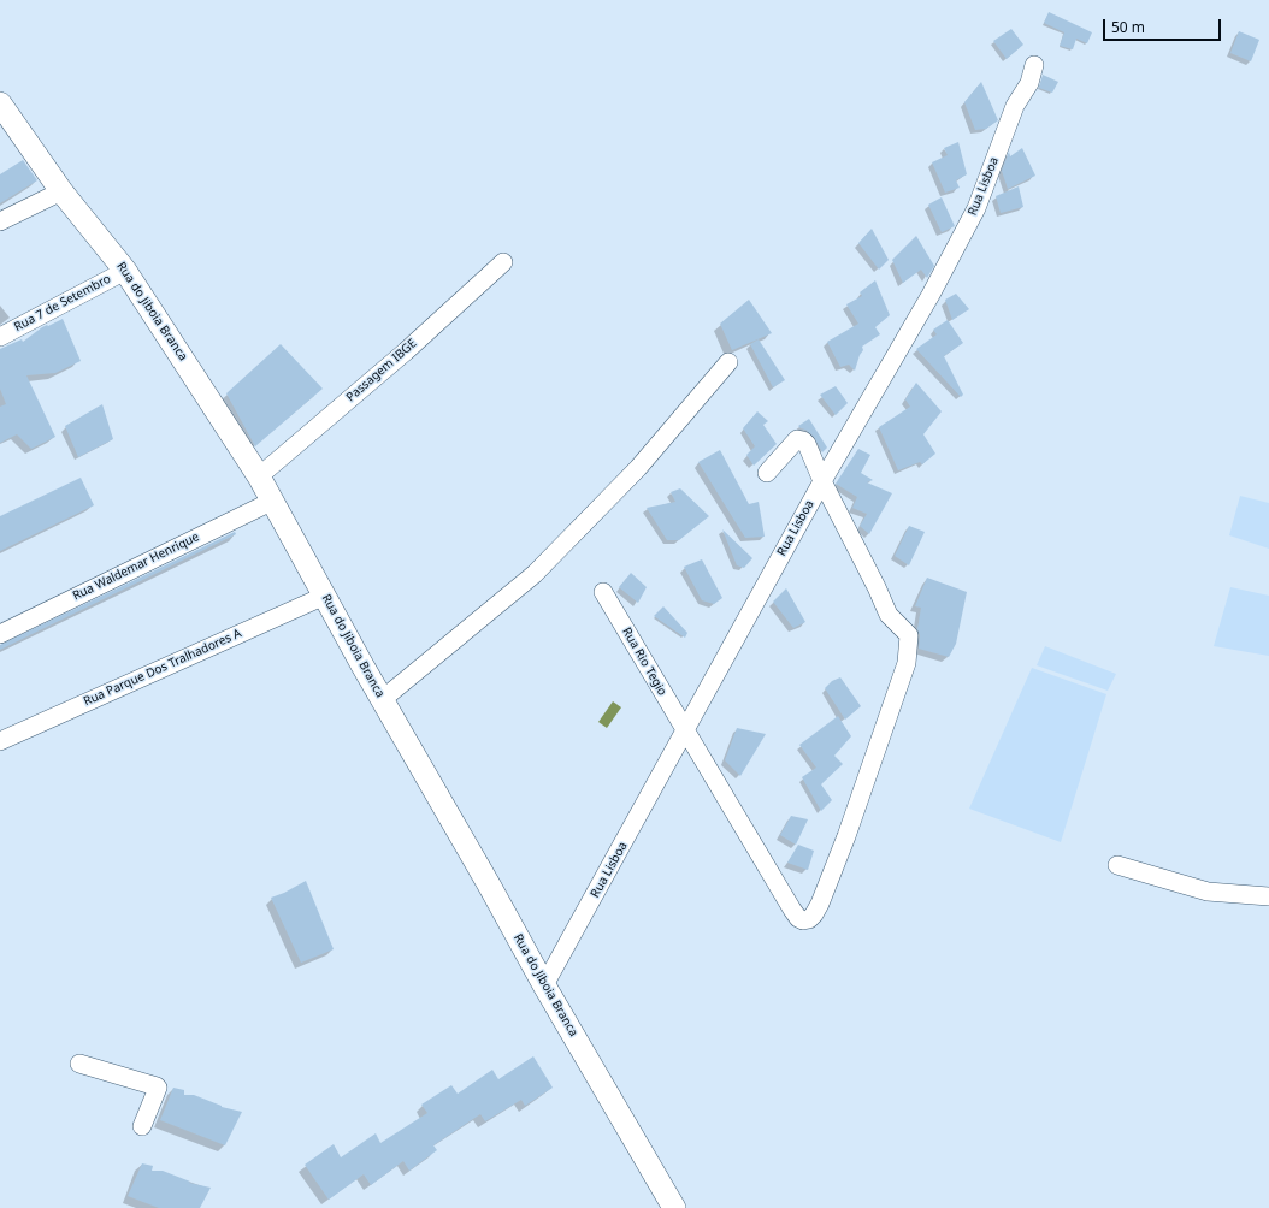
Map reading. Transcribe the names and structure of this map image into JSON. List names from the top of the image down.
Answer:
{
  "streets": {
    "main road": ["Rua do Jiboia Branca"],
    "street": [
      "Rua Lisboa",
      "Rua 7 de Setembro",
      "Passagem IBGE",
      "Rua Waldemar Henrique",
      "Rua Rio Tegio",
      "Rua Parque Dos Tralhadores A"
    ]
  },
  "crossings": [
    ["Rua Lisboa", "Rua do Jiboia Branca"],
    ["Rua Lisboa", "Rua Rio Tegio"],
    ["Rua 7 de Setembro", "Rua do Jiboia Branca"],
    ["Rua do Jiboia Branca", "Passagem IBGE"],
    ["Rua do Jiboia Branca", "Rua Waldemar Henrique"],
    ["Rua do Jiboia Branca", "Rua Parque Dos Tralhadores A"]
  ],
  "scale_bar": "50 m"
}
